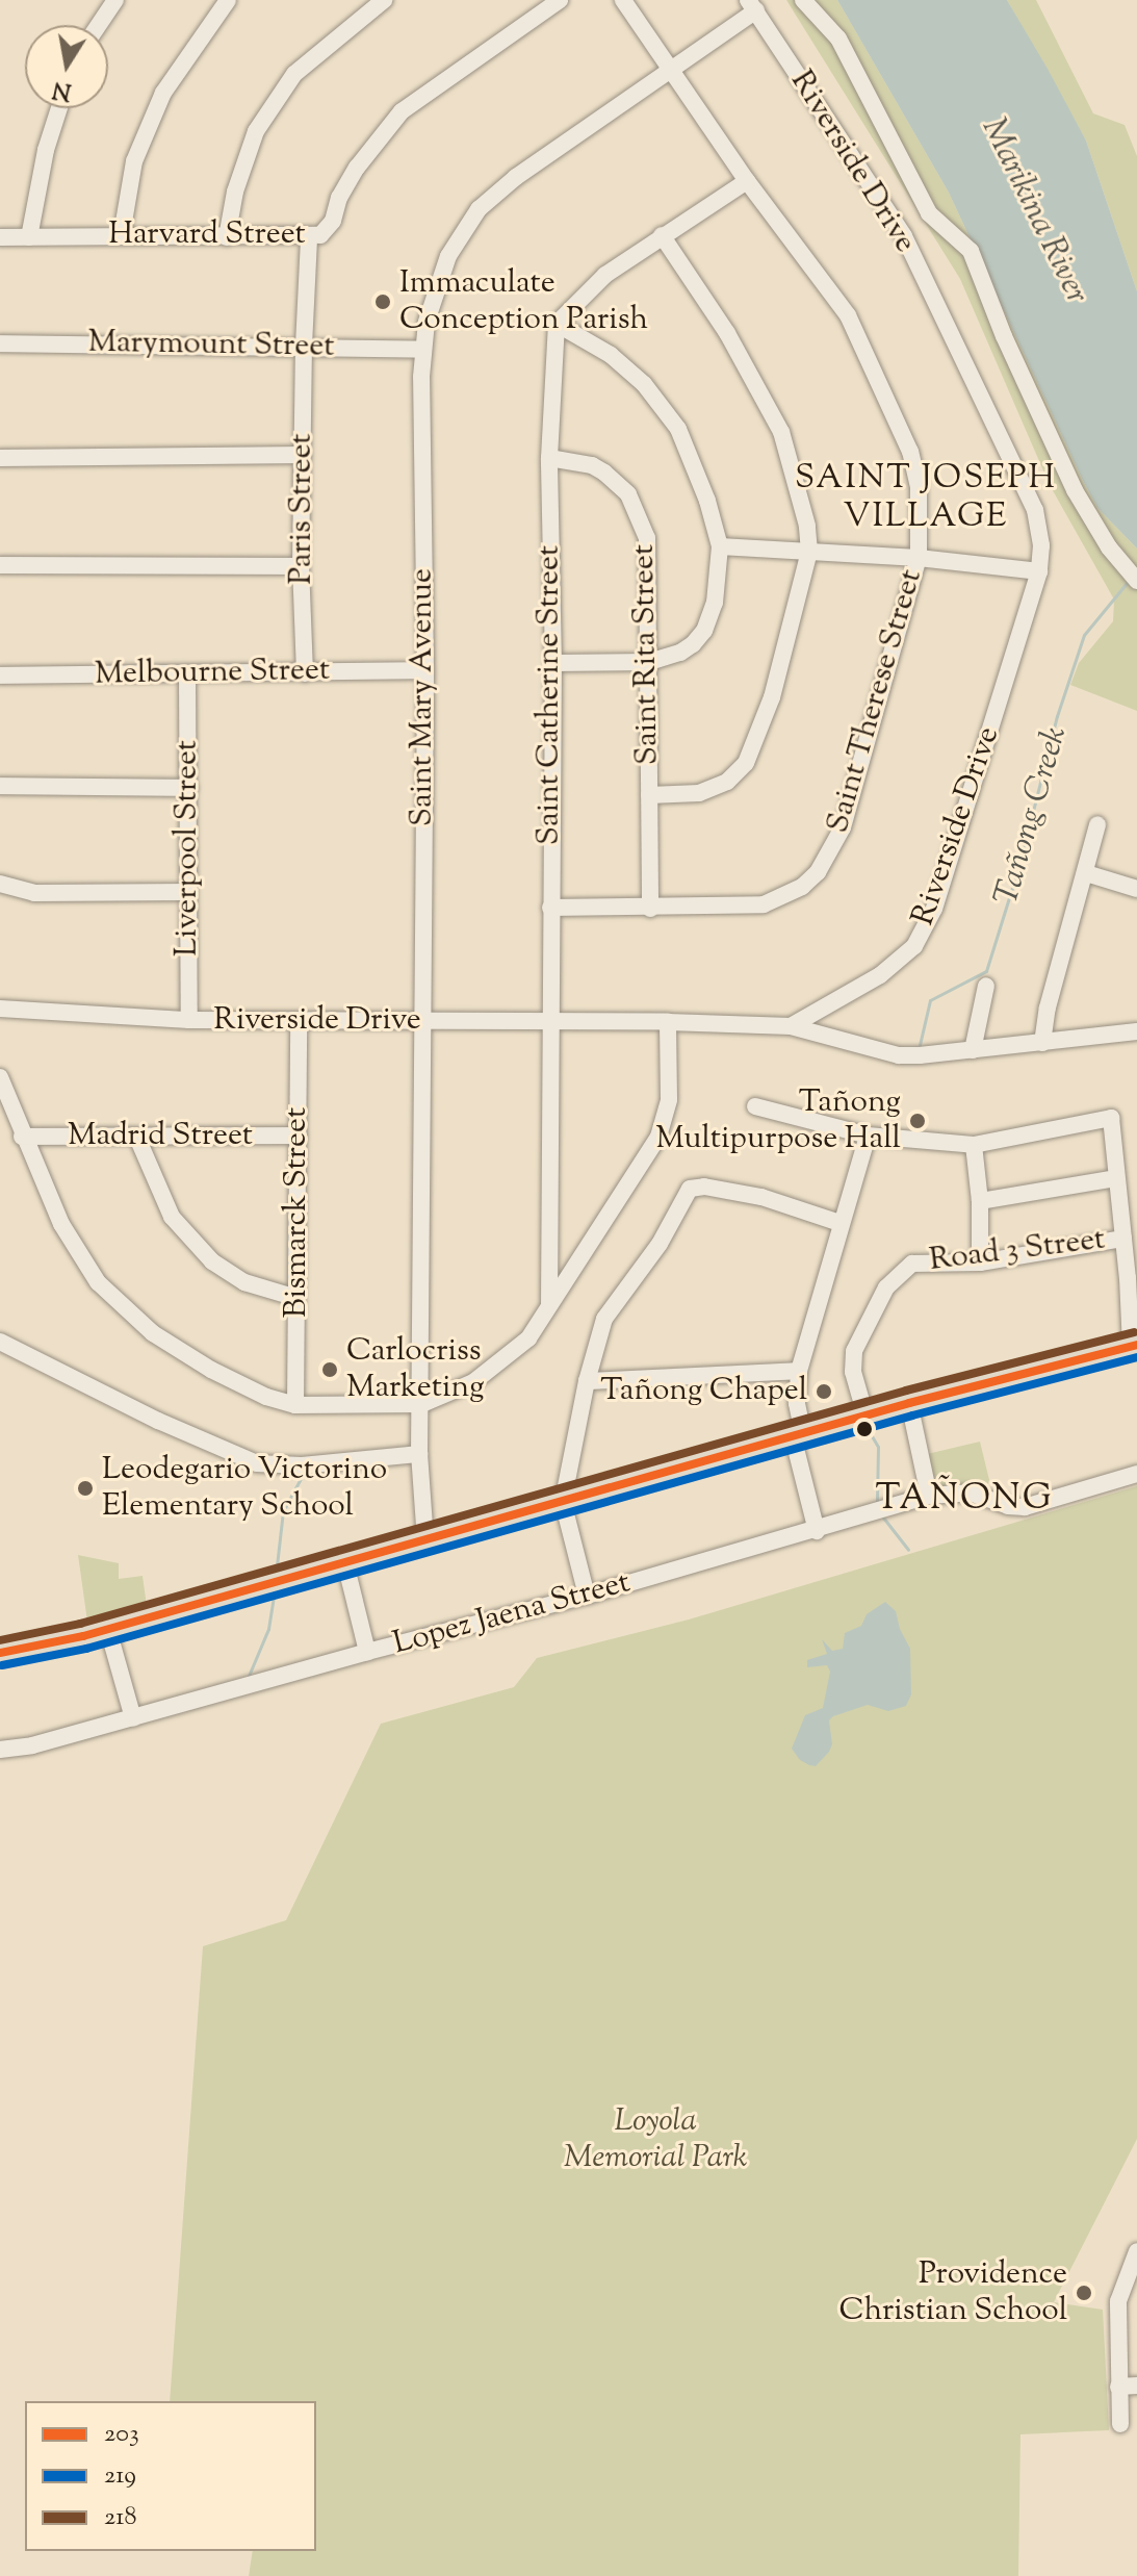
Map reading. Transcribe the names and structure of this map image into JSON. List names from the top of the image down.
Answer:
{
  "streets": {
    "street": [
      "Riverside Drive",
      "Harvard Street",
      "Marymount Street",
      "Paris Street",
      "Saint Rita Street",
      "Melbourne Street",
      "Saint Catherine Street",
      "Saint Mary Avenue",
      "Saint Therese Street",
      "Liverpool Street",
      "Madrid Street",
      "Bismarck Street",
      "Road 3 Street",
      "Lopez Jaena Street"
    ]
  },
  "crossings": [
    ["Riverside Drive", "Saint Catherine Street"],
    ["Riverside Drive", "Saint Mary Avenue"],
    ["Riverside Drive", "Liverpool Street"],
    ["Riverside Drive", "Bismarck Street"],
    ["Harvard Street", "Paris Street"],
    ["Marymount Street", "Paris Street"],
    ["Marymount Street", "Saint Mary Avenue"],
    ["Paris Street", "Melbourne Street"],
    ["Saint Rita Street", "Saint Catherine Street"],
    ["Saint Rita Street", "Saint Therese Street"],
    ["Melbourne Street", "Saint Mary Avenue"],
    ["Melbourne Street", "Liverpool Street"],
    ["Saint Catherine Street", "Saint Therese Street"],
    ["Saint Mary Avenue", "Saint Therese Street"],
    ["Madrid Street", "Bismarck Street"]
  ],
  "districts": ["SAINT JOSEPH VILLAGE", "TAÑONG"],
  "water": ["Marikina River", "Tañong Creek"],
  "parks": ["Loyola Memorial Park"],
  "places": [
    "Immaculate Conception Parish",
    "Tañong Multipurpose Hall",
    "Carlocriss Marketing",
    "Tañong Chapel",
    "Leodegario Victorino Elementary School",
    "Providence Christian School"
  ],
  "lines": ["transit line 218", "transit line 203", "transit line 219"],
  "legend": ["203", "219", "218"],
  "north": "bottom"
}
